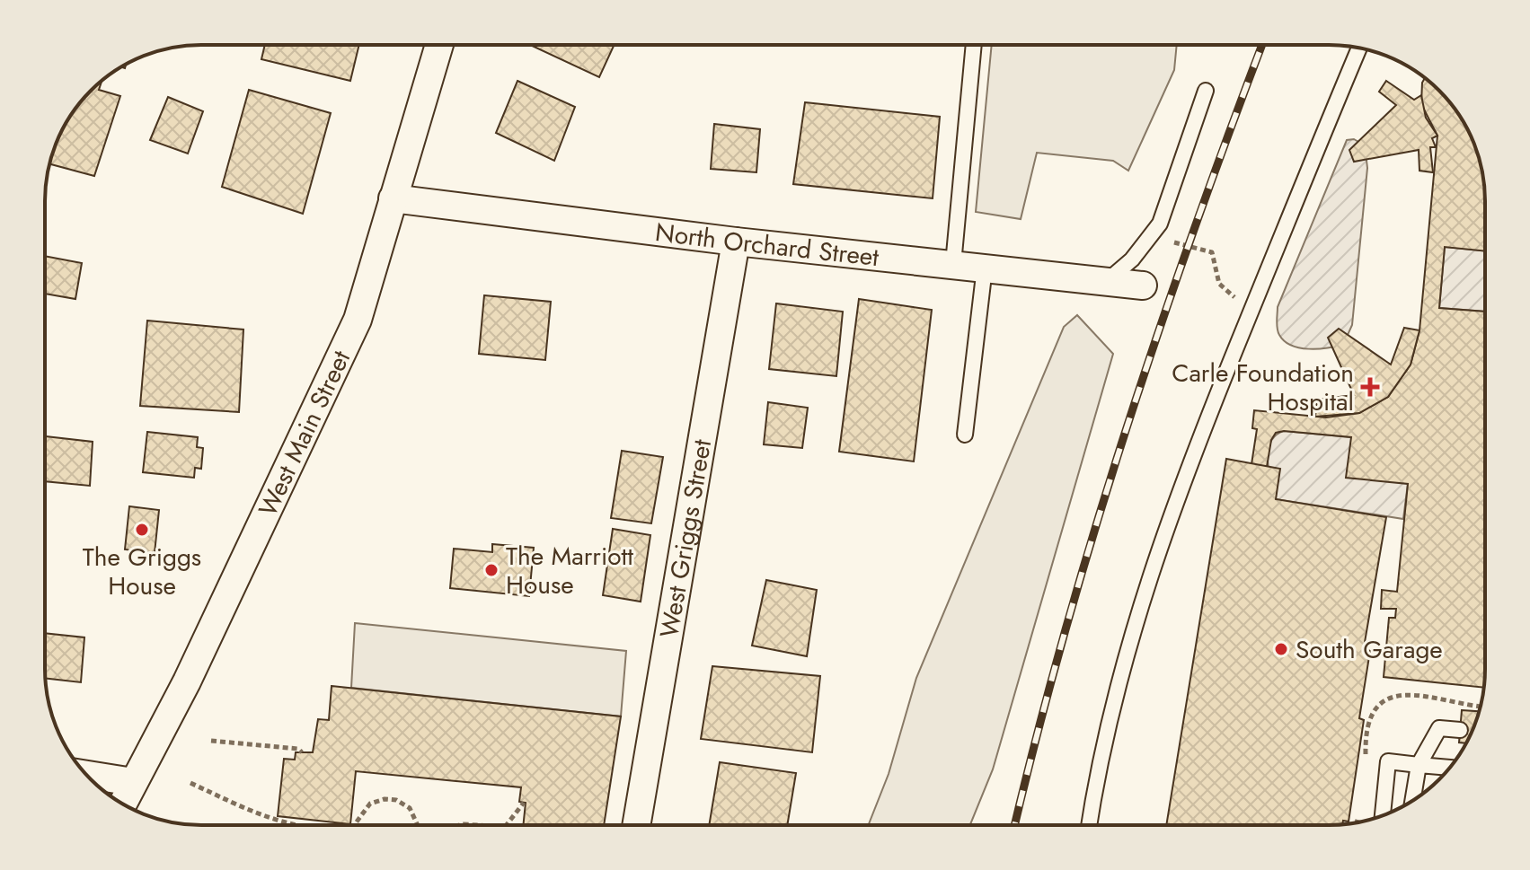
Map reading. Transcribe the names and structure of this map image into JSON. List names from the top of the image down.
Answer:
{
  "streets": {
    "street": ["North Orchard Street", "West Main Street", "West Griggs Street"]
  },
  "crossings": [
    ["North Orchard Street", "West Main Street"],
    ["North Orchard Street", "West Griggs Street"]
  ],
  "places": {
    "health": ["Carle Foundation Hospital"],
    "other": ["The Griggs House", "The Marriott House", "South Garage"]
  }
}
